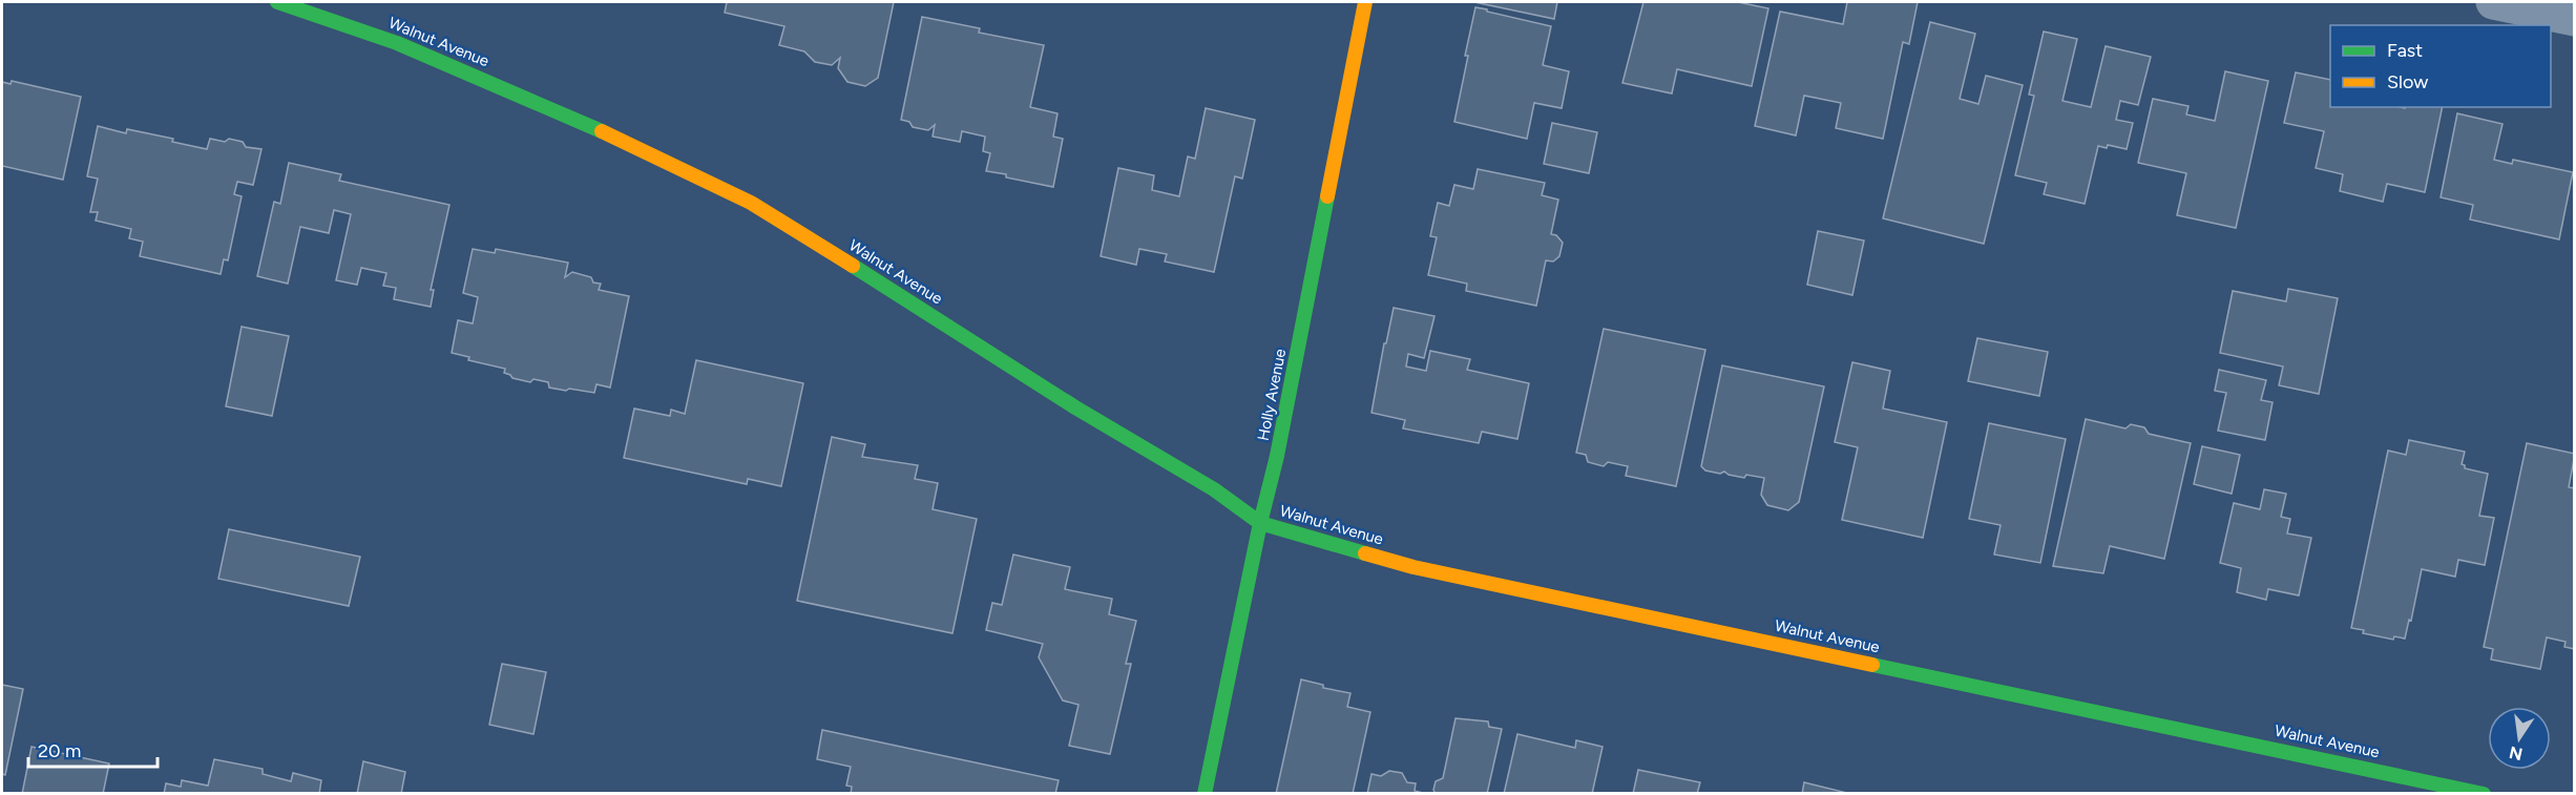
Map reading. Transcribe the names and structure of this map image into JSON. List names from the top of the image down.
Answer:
{
  "streets": {
    "street": ["Walnut Avenue", "Holly Avenue"]
  },
  "crossings": [
    ["Walnut Avenue", "Holly Avenue"]
  ],
  "legend": ["Fast", "Slow"],
  "scale_bar": "20 m",
  "north": "bottom"
}
